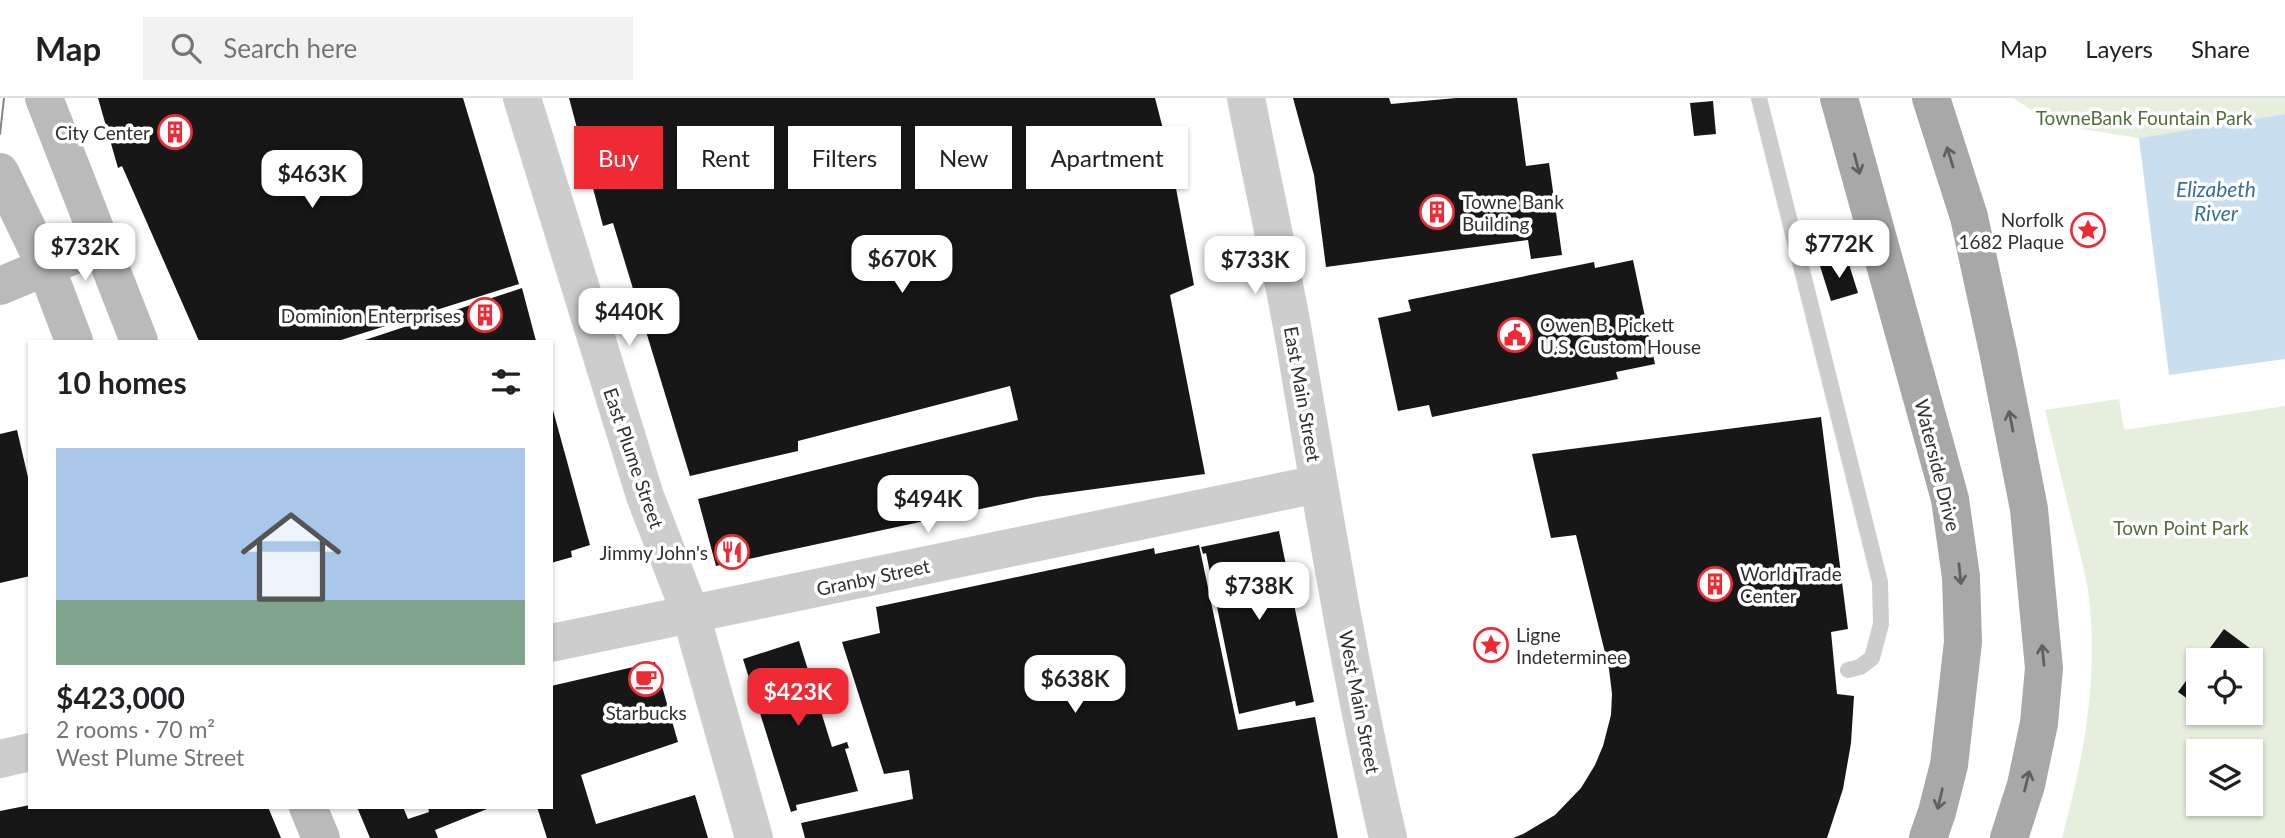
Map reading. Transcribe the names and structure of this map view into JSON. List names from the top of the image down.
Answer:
{
  "streets": {
    "main road": ["Waterside Drive"],
    "street": [
      "East Main Street",
      "East Plume Street",
      "Granby Street",
      "West Main Street"
    ]
  },
  "crossings": [
    ["East Main Street", "Granby Street"],
    ["East Main Street", "West Main Street"],
    ["East Plume Street", "Granby Street"],
    ["Granby Street", "West Main Street"]
  ],
  "water": ["Elizabeth River"],
  "parks": ["TowneBank Fountain Park", "Town Point Park"],
  "places": {
    "building": [
      "City Center",
      "Towne Bank Building",
      "Dominion Enterprises",
      "World Trade Center"
    ],
    "place": ["Norfolk 1682 Plaque", "Ligne Indeterminee"],
    "public building": ["Owen B. Pickett U.S. Custom House"],
    "restaurant": ["Jimmy John's"],
    "cafe": ["Starbucks"]
  },
  "page": {
    "header": "Map",
    "search": "Search here",
    "nav": ["Map", "Layers", "Share"],
    "chip": [
      "Buy",
      "Rent",
      "Filters",
      "New",
      "Apartment"
    ],
    "price": [
      "$463K",
      "$772K",
      "$732K",
      "$670K",
      "$733K",
      "$440K",
      "$494K",
      "$738K",
      "$638K",
      "$423K"
    ],
    "heading": "10 homes",
    "list": [
      {
        "name": "$423,000",
        "note": "2 rooms · 70 m² · West Plume Street"
      }
    ]
  }
}
